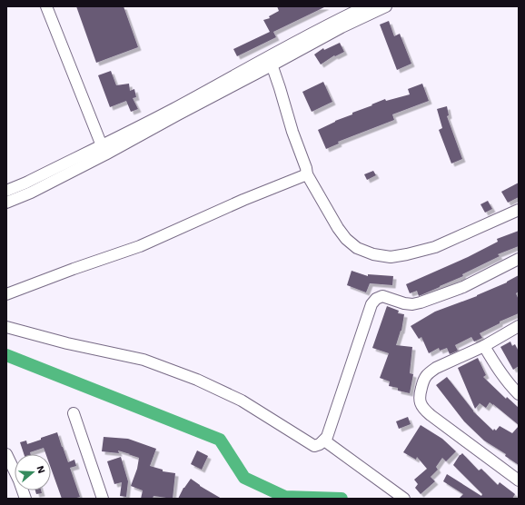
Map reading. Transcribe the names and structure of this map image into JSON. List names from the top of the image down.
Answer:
{
  "north": "right"
}
